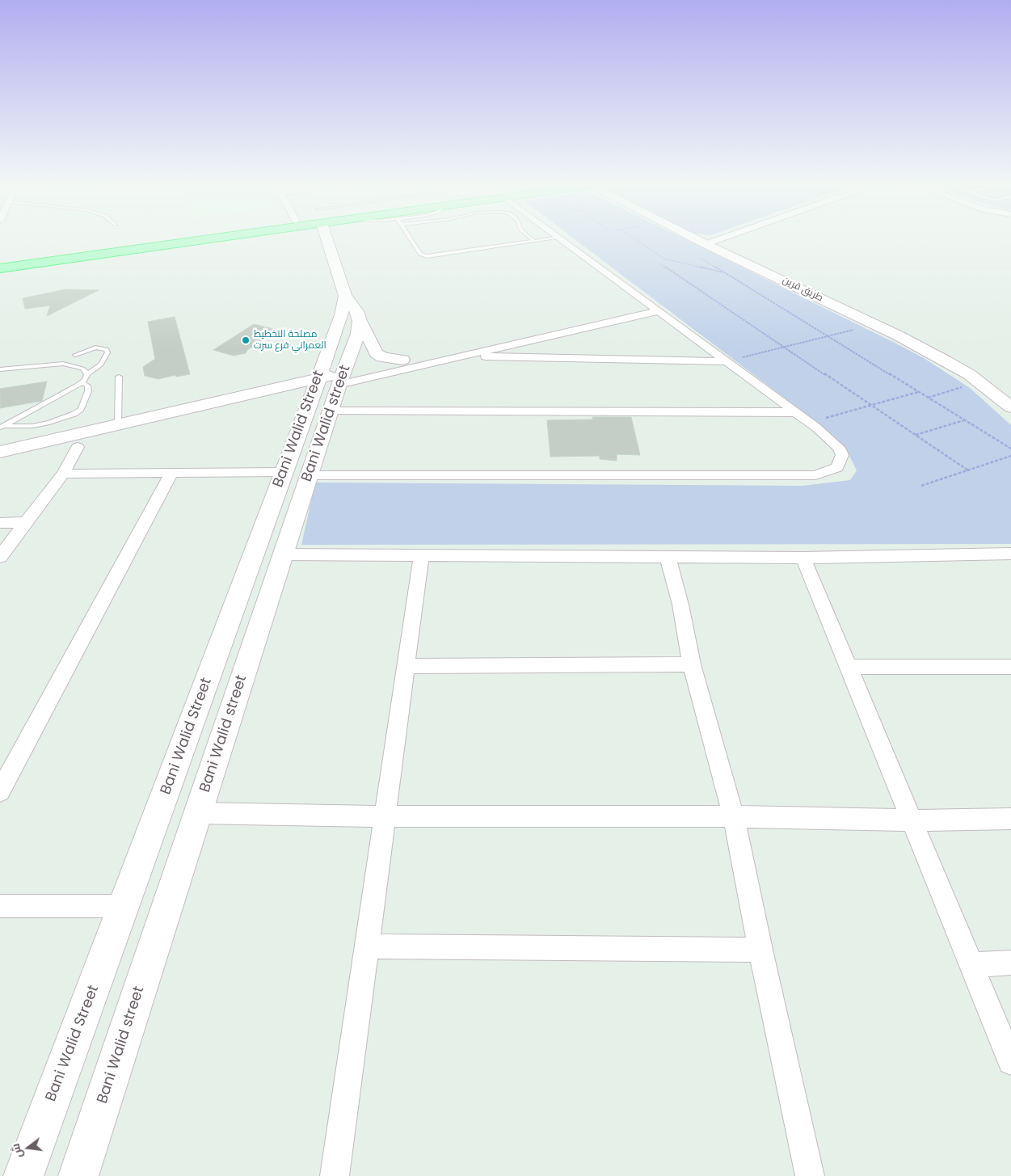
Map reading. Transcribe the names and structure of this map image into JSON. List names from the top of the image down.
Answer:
{
  "streets": {
    "street": ["طريق قرين", "Bani Walid street", "Bani Walid Street"]
  },
  "crossings": [
    ["Bani Walid street", "Bani Walid Street"]
  ],
  "places": ["مصلحة التخطيط العمراني فرع سرت"],
  "north": "left"
}
